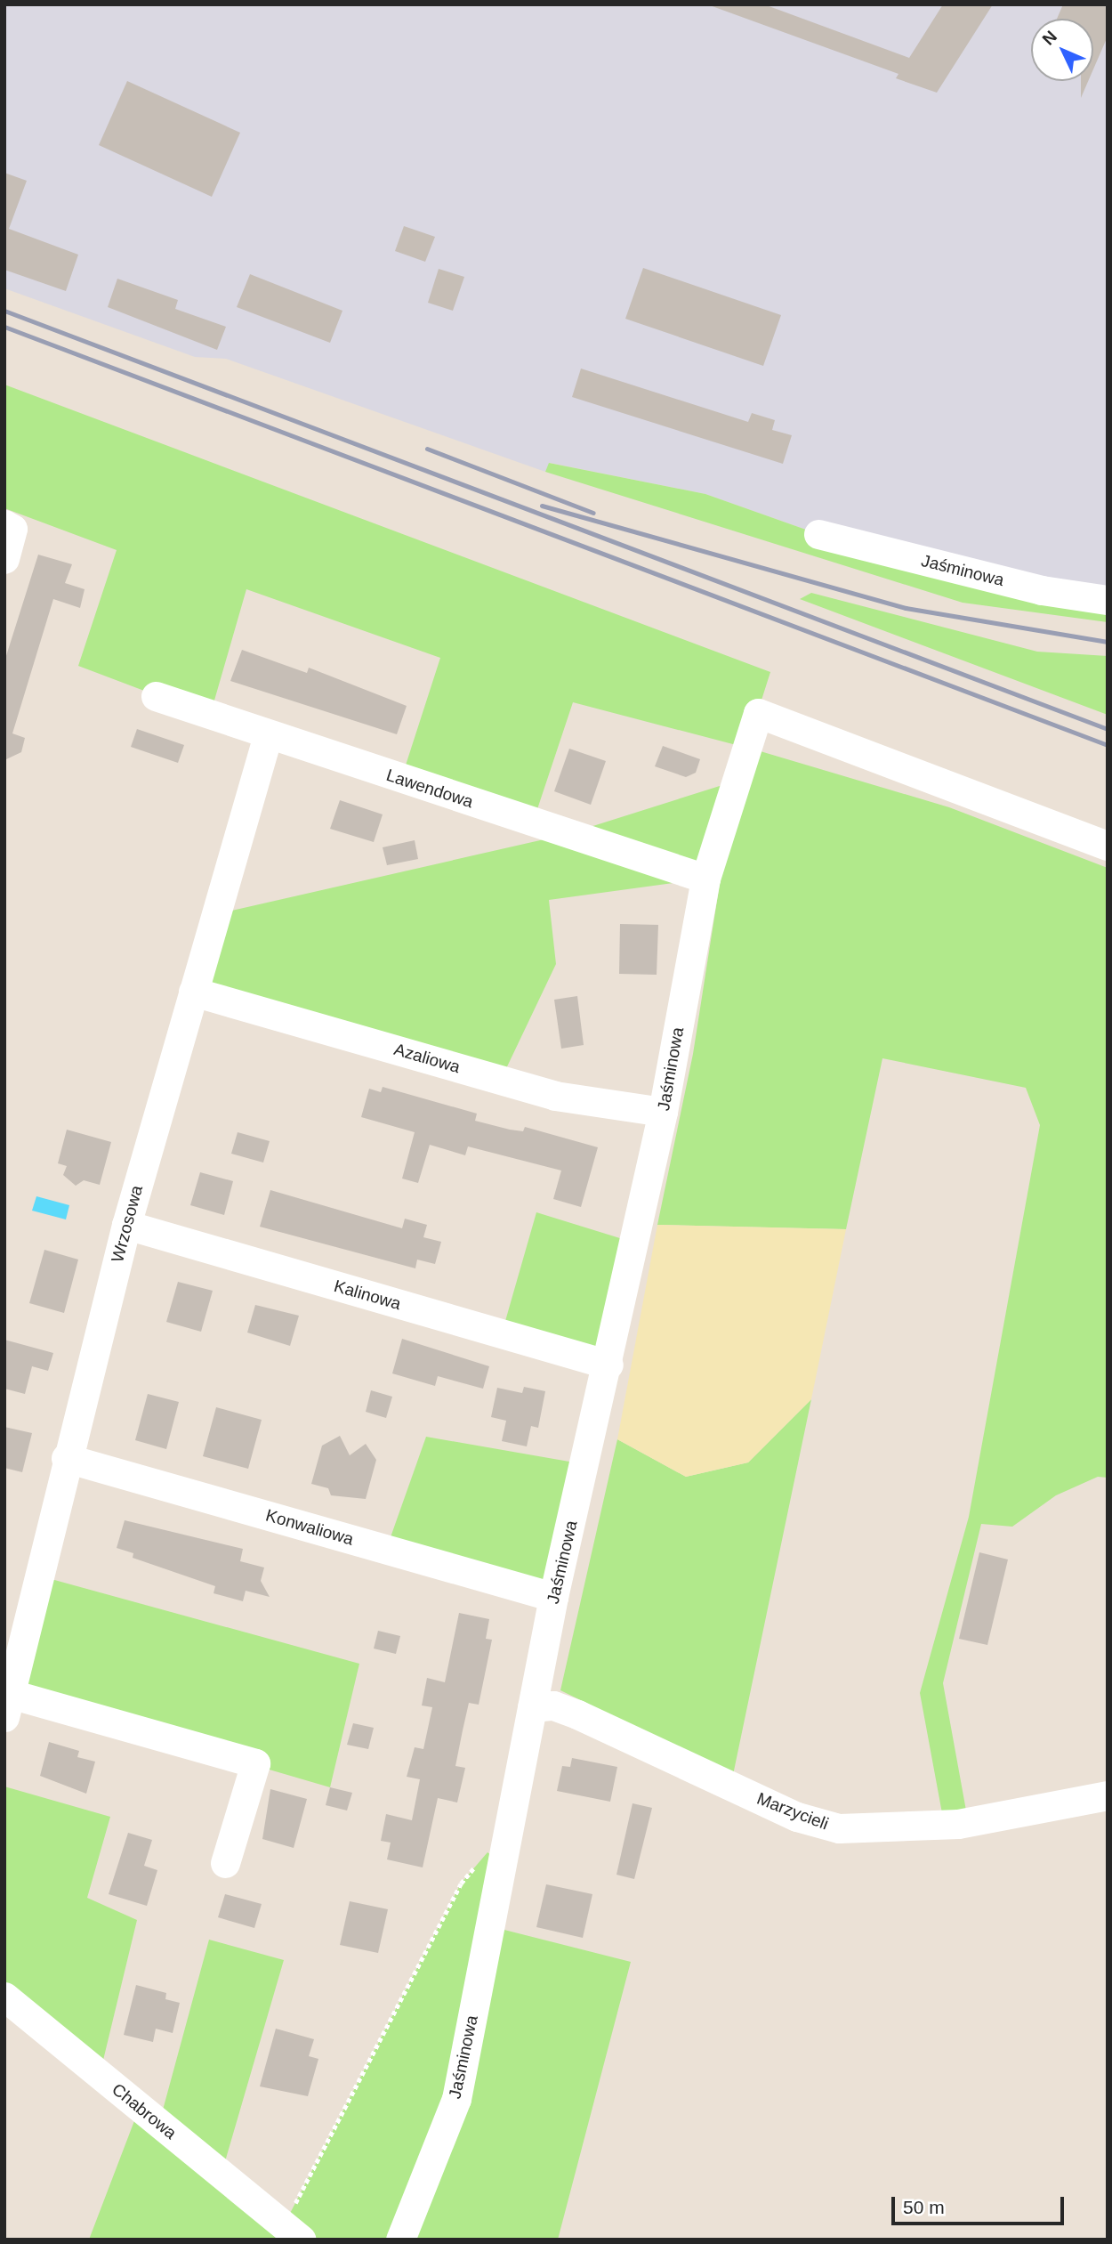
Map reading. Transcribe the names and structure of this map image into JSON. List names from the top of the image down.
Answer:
{
  "streets": {
    "street": [
      "Jaśminowa",
      "Lawendowa",
      "Azaliowa",
      "Wrzosowa",
      "Kalinowa",
      "Konwaliowa",
      "Marzycieli",
      "Chabrowa"
    ]
  },
  "crossings": [
    ["Jaśminowa", "Lawendowa"],
    ["Jaśminowa", "Azaliowa"],
    ["Jaśminowa", "Kalinowa"],
    ["Jaśminowa", "Konwaliowa"],
    ["Jaśminowa", "Marzycieli"],
    ["Lawendowa", "Wrzosowa"],
    ["Azaliowa", "Wrzosowa"],
    ["Wrzosowa", "Kalinowa"],
    ["Wrzosowa", "Konwaliowa"]
  ],
  "scale_bar": "50 m",
  "north": "top left"
}
